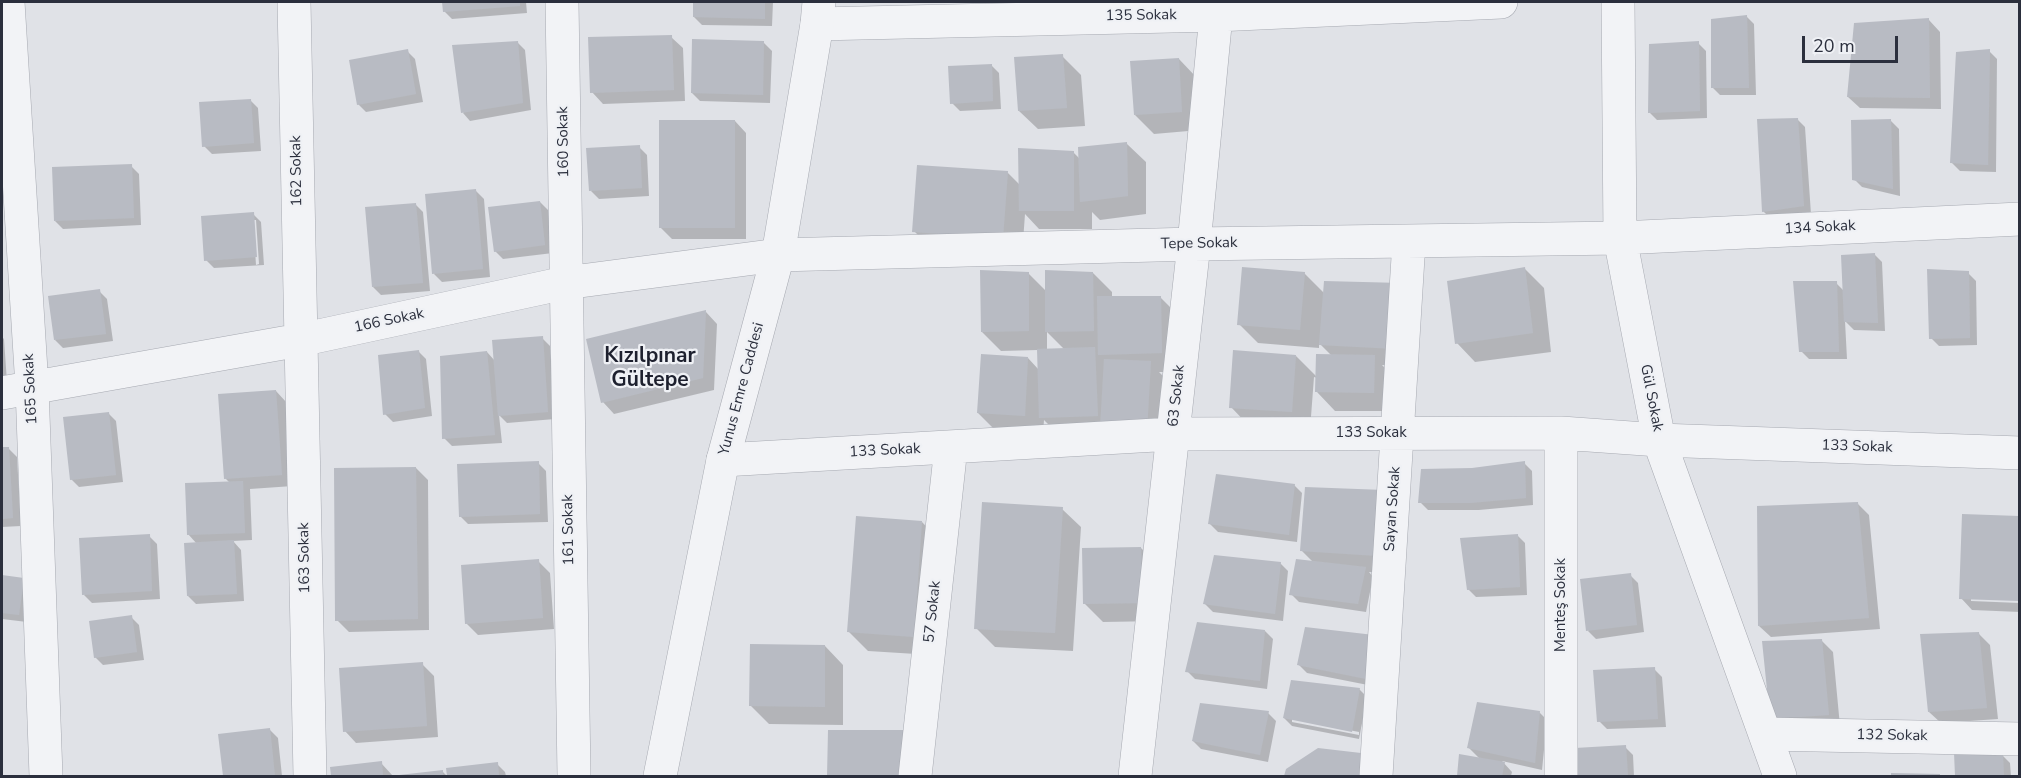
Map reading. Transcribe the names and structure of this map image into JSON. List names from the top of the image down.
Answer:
{
  "streets": {
    "street": [
      "135 Sokak",
      "160 Sokak",
      "162 Sokak",
      "134 Sokak",
      "Tepe Sokak",
      "166 Sokak",
      "165 Sokak",
      "Yunus Emre Caddesi",
      "63 Sokak",
      "Gül Sokak",
      "133 Sokak",
      "Sayan Sokak",
      "161 Sokak",
      "163 Sokak",
      "Menteş Sokak",
      "57 Sokak",
      "132 Sokak"
    ]
  },
  "crossings": [
    ["135 Sokak", "Yunus Emre Caddesi"],
    ["135 Sokak", "63 Sokak"],
    ["160 Sokak", "166 Sokak"],
    ["160 Sokak", "161 Sokak"],
    ["162 Sokak", "166 Sokak"],
    ["162 Sokak", "163 Sokak"],
    ["134 Sokak", "Tepe Sokak"],
    ["134 Sokak", "Gül Sokak"],
    ["Tepe Sokak", "166 Sokak"],
    ["Tepe Sokak", "Yunus Emre Caddesi"],
    ["Tepe Sokak", "63 Sokak"],
    ["Tepe Sokak", "Gül Sokak"],
    ["Tepe Sokak", "Sayan Sokak"],
    ["166 Sokak", "165 Sokak"],
    ["166 Sokak", "Yunus Emre Caddesi"],
    ["166 Sokak", "161 Sokak"],
    ["166 Sokak", "163 Sokak"],
    ["Yunus Emre Caddesi", "133 Sokak"],
    ["63 Sokak", "133 Sokak"],
    ["Gül Sokak", "133 Sokak"],
    ["Gül Sokak", "132 Sokak"],
    ["133 Sokak", "Sayan Sokak"],
    ["133 Sokak", "Menteş Sokak"],
    ["133 Sokak", "57 Sokak"]
  ],
  "districts": ["Kızılpınar Gültepe"],
  "scale_bar": "20 m"
}
